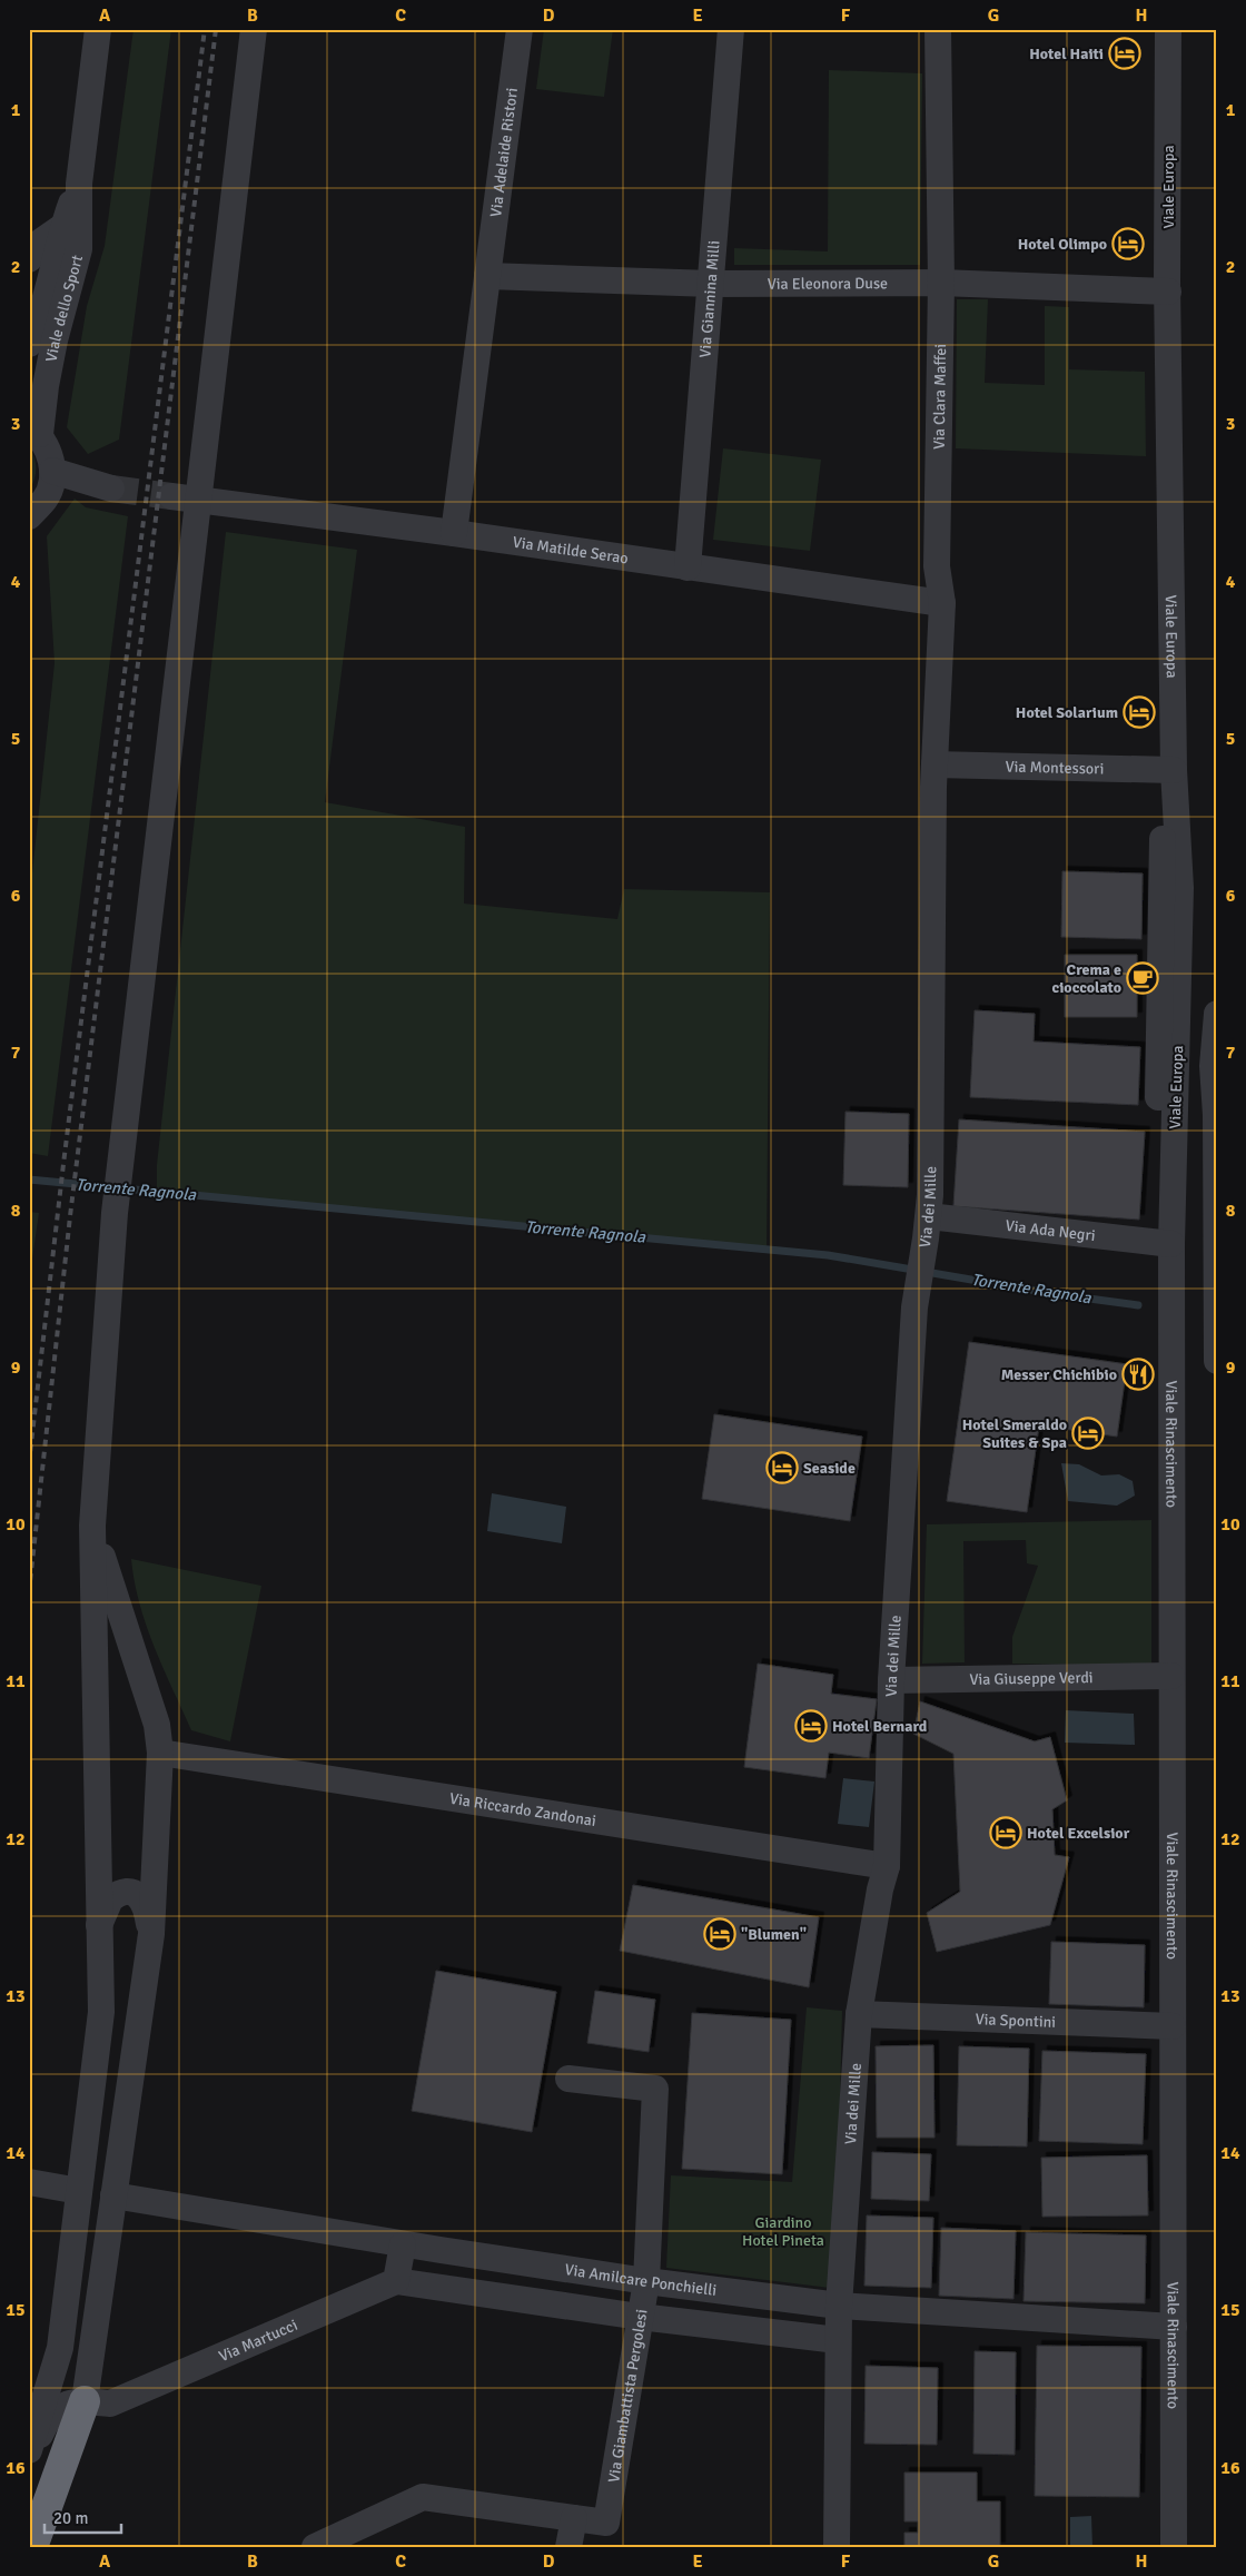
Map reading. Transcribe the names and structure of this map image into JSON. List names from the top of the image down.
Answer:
{
  "streets": {
    "street": [
      "Via Adelaide Ristori",
      "Viale Europa",
      "Via Eleonora Duse",
      "Via Giannina Milli",
      "Viale dello Sport",
      "Via Clara Maffei",
      "Via Matilde Serao",
      "Via Montessori",
      "Via dei Mille",
      "Via Ada Negri",
      "Viale Rinascimento",
      "Via Giuseppe Verdi",
      "Via Riccardo Zandonai",
      "Via Spontini",
      "Via Amilcare Ponchielli",
      "Via Martucci",
      "Via Giambattista Pergolesi"
    ]
  },
  "crossings": [
    ["Via Adelaide Ristori", "Via Eleonora Duse"],
    ["Via Adelaide Ristori", "Via Matilde Serao"],
    ["Viale Europa", "Via Eleonora Duse"],
    ["Viale Europa", "Via Montessori"],
    ["Viale Europa", "Via Ada Negri"],
    ["Viale Europa", "Viale Rinascimento"],
    ["Via Eleonora Duse", "Via Giannina Milli"],
    ["Via Eleonora Duse", "Via Clara Maffei"],
    ["Via Giannina Milli", "Via Matilde Serao"],
    ["Via Clara Maffei", "Via Matilde Serao"],
    ["Via Clara Maffei", "Via Montessori"],
    ["Via Clara Maffei", "Via dei Mille"],
    ["Via Montessori", "Via dei Mille"],
    ["Via dei Mille", "Via Ada Negri"],
    ["Via dei Mille", "Via Giuseppe Verdi"],
    ["Via dei Mille", "Via Riccardo Zandonai"],
    ["Via dei Mille", "Via Spontini"],
    ["Via dei Mille", "Via Amilcare Ponchielli"],
    ["Via Ada Negri", "Viale Rinascimento"],
    ["Viale Rinascimento", "Via Giuseppe Verdi"],
    ["Viale Rinascimento", "Via Spontini"],
    ["Viale Rinascimento", "Via Amilcare Ponchielli"],
    ["Via Amilcare Ponchielli", "Via Giambattista Pergolesi"]
  ],
  "water": ["Torrente Ragnola"],
  "parks": ["Giardino Hotel Pineta"],
  "places": {
    "hotel": [
      "Hotel Haiti",
      "Hotel Olimpo",
      "Hotel Solarium",
      "Hotel Smeraldo Suites & Spa",
      "Seaside",
      "Hotel Bernard",
      "Hotel Excelsior",
      "\"Blumen\""
    ],
    "cafe": ["Crema e cioccolato"],
    "restaurant": ["Messer Chichibio"]
  },
  "scale_bar": "20 m",
  "grid": {
    "columns": [
      "A",
      "B",
      "C",
      "D",
      "E",
      "F",
      "G",
      "H"
    ],
    "rows": [
      "1",
      "2",
      "3",
      "4",
      "5",
      "6",
      "7",
      "8",
      "9",
      "10",
      "11",
      "12",
      "13",
      "14",
      "15",
      "16"
    ]
  }
}
